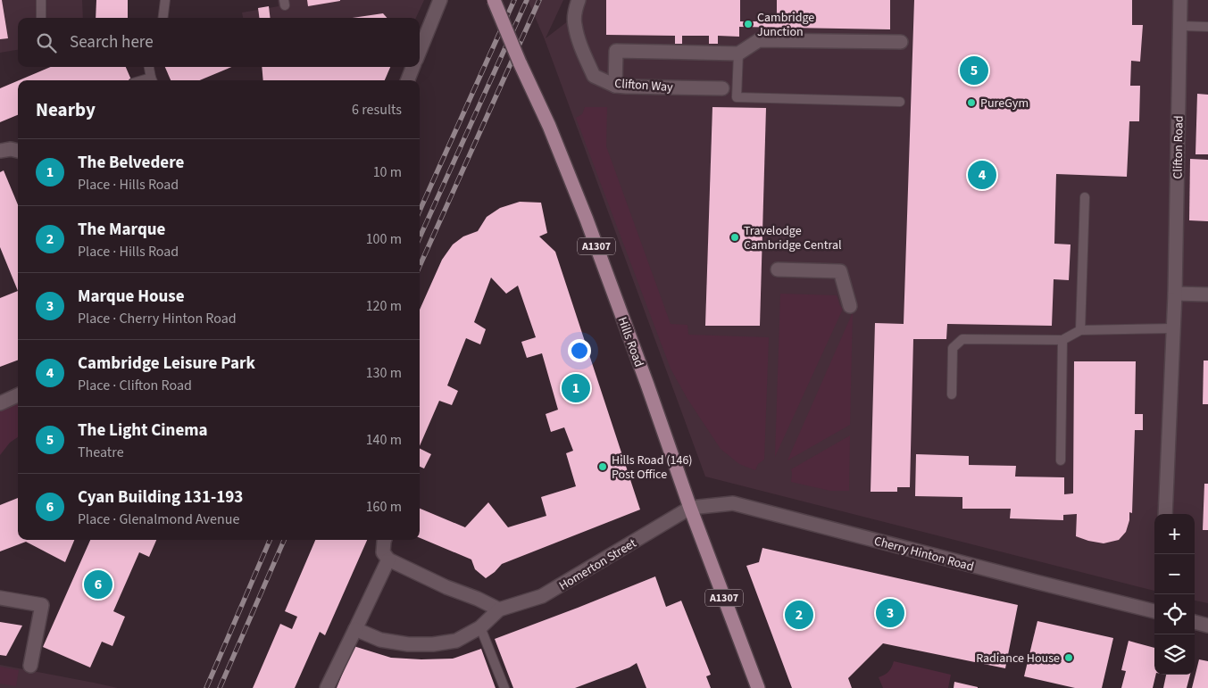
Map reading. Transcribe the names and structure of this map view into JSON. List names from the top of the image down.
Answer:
{
  "streets": {
    "main road": ["A1307", "Hills Road"],
    "street": [
      "Clifton Way",
      "Clifton Road",
      "Cherry Hinton Road",
      "Homerton Street"
    ]
  },
  "crossings": [
    ["Hills Road", "Cherry Hinton Road"],
    ["Hills Road", "Homerton Street"],
    ["Cherry Hinton Road", "Homerton Street"]
  ],
  "places": [
    "Cambridge Junction",
    "PureGym",
    "Travelodge Cambridge Central",
    "Hills Road (146) Post Office",
    "Radiance House"
  ],
  "page": {
    "search": "Search here",
    "pins": [
      "5",
      "4",
      "1",
      "6",
      "3",
      "2"
    ],
    "heading": ["Nearby", "6 results"],
    "list": [
      {
        "mark": "1",
        "name": "The Belvedere",
        "note": "Place · Hills Road",
        "value": "10 m"
      },
      {
        "mark": "2",
        "name": "The Marque",
        "note": "Place · Hills Road",
        "value": "100 m"
      },
      {
        "mark": "3",
        "name": "Marque House",
        "note": "Place · Cherry Hinton Road",
        "value": "120 m"
      },
      {
        "mark": "4",
        "name": "Cambridge Leisure Park",
        "note": "Place · Clifton Road",
        "value": "130 m"
      },
      {
        "mark": "5",
        "name": "The Light Cinema",
        "note": "Theatre",
        "value": "140 m"
      },
      {
        "mark": "6",
        "name": "Cyan Building 131-193",
        "note": "Place · Glenalmond Avenue",
        "value": "160 m"
      }
    ],
    "map_buttons": ["+", "−"]
  }
}
